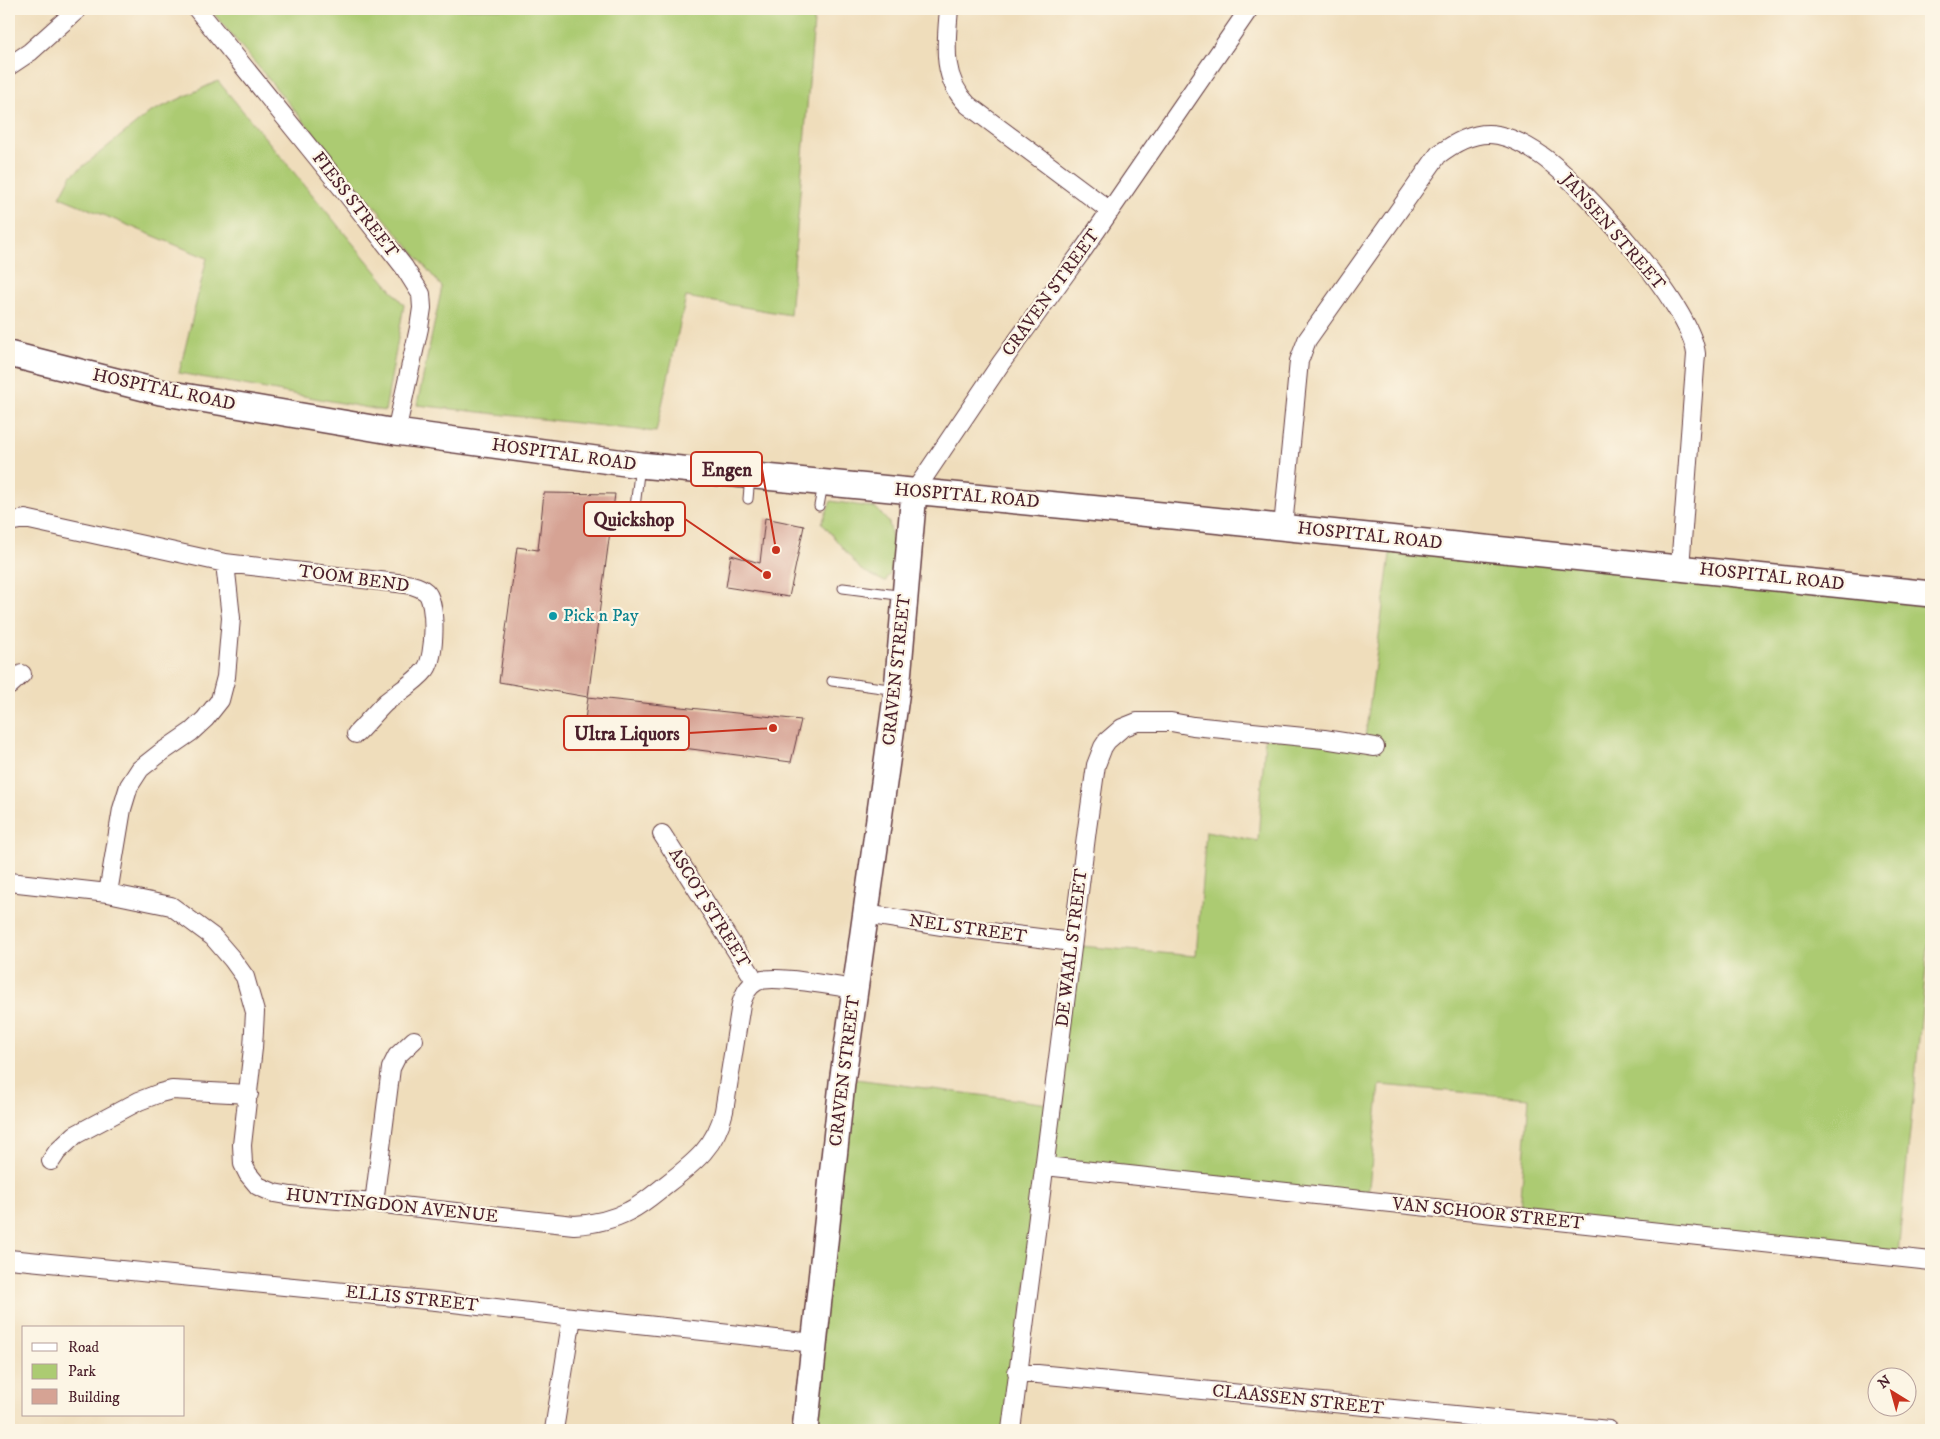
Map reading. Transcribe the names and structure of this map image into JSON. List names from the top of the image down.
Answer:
{
  "streets": {
    "main road": ["CRAVEN STREET", "HOSPITAL ROAD"],
    "street": [
      "FIESS STREET",
      "JANSEN STREET",
      "TOOM BEND",
      "ASCOT STREET",
      "NEL STREET",
      "DE WAAL STREET",
      "HUNTINGDON AVENUE",
      "VAN SCHOOR STREET",
      "ELLIS STREET",
      "CLAASSEN STREET"
    ]
  },
  "crossings": [
    ["FIESS STREET", "HOSPITAL ROAD"],
    ["JANSEN STREET", "HOSPITAL ROAD"],
    ["CRAVEN STREET", "HOSPITAL ROAD"],
    ["CRAVEN STREET", "NEL STREET"],
    ["CRAVEN STREET", "ELLIS STREET"],
    ["ASCOT STREET", "HUNTINGDON AVENUE"],
    ["NEL STREET", "DE WAAL STREET"],
    ["DE WAAL STREET", "VAN SCHOOR STREET"],
    ["DE WAAL STREET", "CLAASSEN STREET"]
  ],
  "places": [
    "Engen",
    "Quickshop",
    "Pick n Pay",
    "Ultra Liquors"
  ],
  "legend": ["Road", "Park", "Building"],
  "north": "top left"
}
